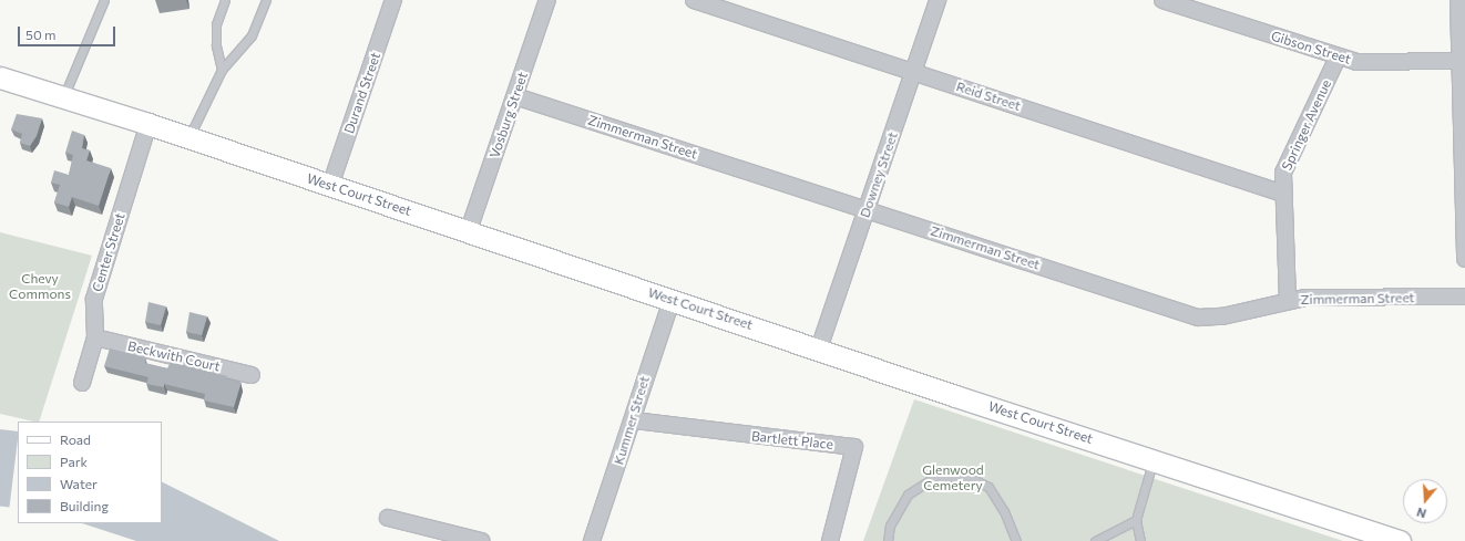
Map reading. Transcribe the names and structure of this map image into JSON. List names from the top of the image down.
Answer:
{
  "streets": {
    "street": [
      "Gibson Street",
      "Durand Street",
      "Reid Street",
      "Vosburg Street",
      "Springer Avenue",
      "Zimmerman Street",
      "Downey Street",
      "West Court Street",
      "Center Street",
      "Beckwith Court",
      "Kummer Street",
      "Bartlett Place"
    ]
  },
  "crossings": [
    ["Gibson Street", "Springer Avenue"],
    ["Durand Street", "West Court Street"],
    ["Reid Street", "Springer Avenue"],
    ["Reid Street", "Downey Street"],
    ["Vosburg Street", "Zimmerman Street"],
    ["Vosburg Street", "West Court Street"],
    ["Springer Avenue", "Zimmerman Street"],
    ["Zimmerman Street", "Downey Street"],
    ["Downey Street", "West Court Street"],
    ["West Court Street", "Center Street"],
    ["West Court Street", "Kummer Street"],
    ["Center Street", "Beckwith Court"],
    ["Kummer Street", "Bartlett Place"]
  ],
  "parks": ["Chevy Commons", "Glenwood Cemetery"],
  "legend": [
    "Road",
    "Park",
    "Water",
    "Building"
  ],
  "scale_bar": "50 m",
  "north": "bottom"
}
